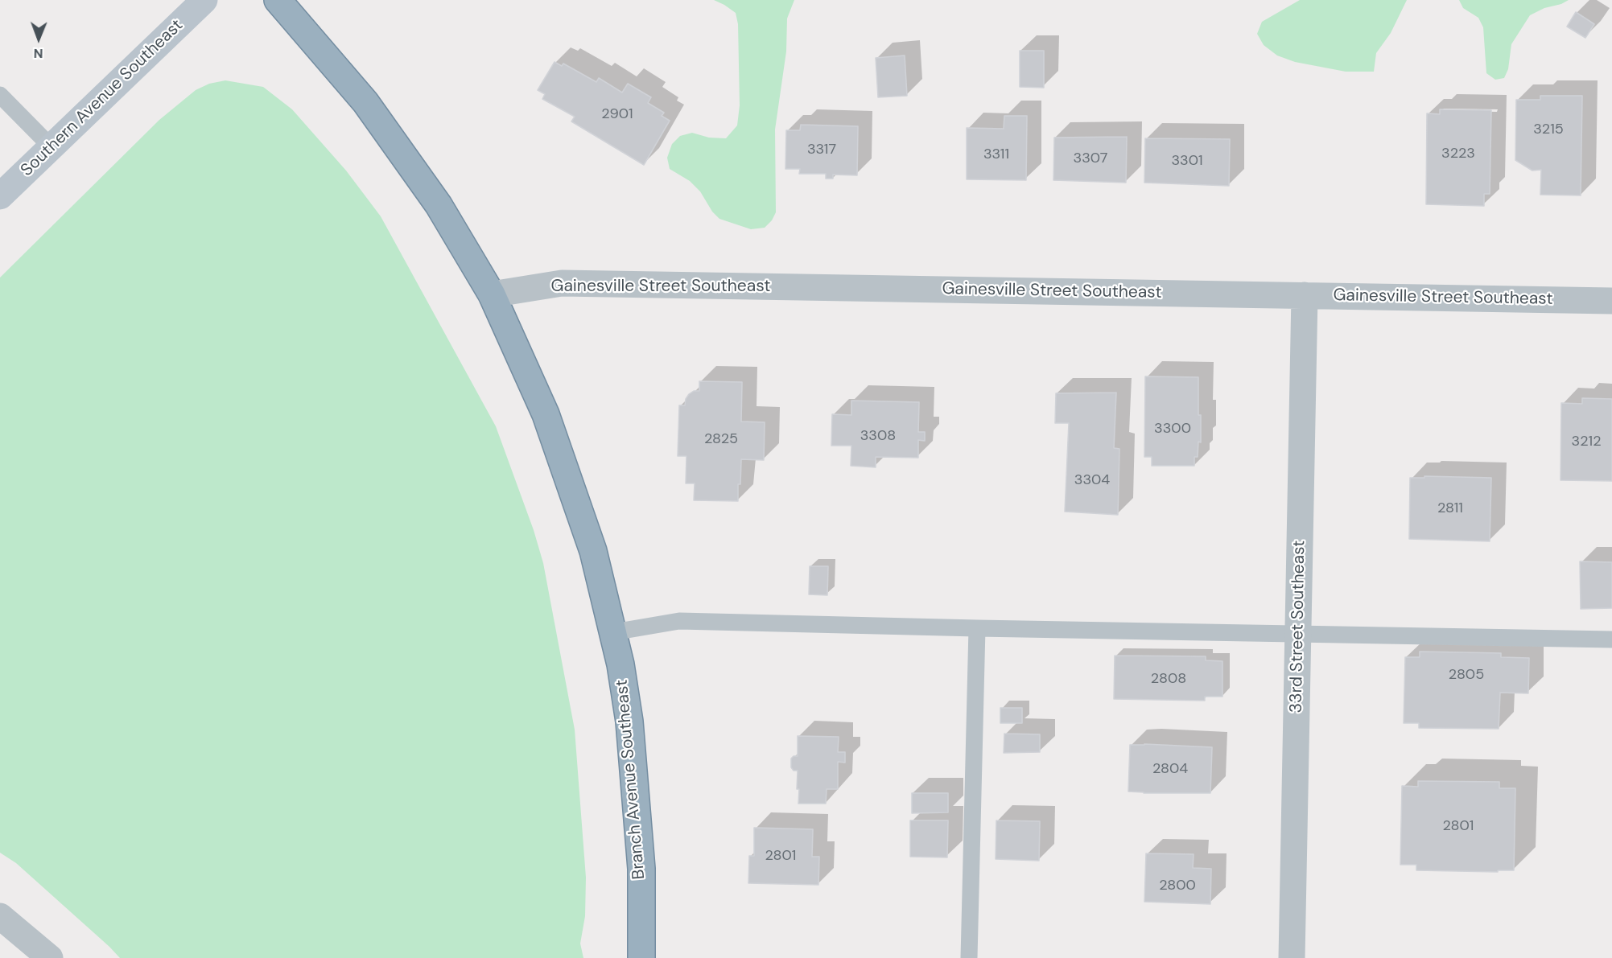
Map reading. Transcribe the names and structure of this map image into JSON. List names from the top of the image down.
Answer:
{
  "streets": {
    "highway": ["Branch Avenue Southeast"],
    "main road": ["Southern Avenue Southeast"],
    "street": ["Gainesville Street Southeast", "33rd Street Southeast"]
  },
  "crossings": [
    ["Gainesville Street Southeast", "33rd Street Southeast"],
    ["Gainesville Street Southeast", "Branch Avenue Southeast"]
  ],
  "house_numbers": [
    "2901",
    "3215",
    "3317",
    "3223",
    "3311",
    "3307",
    "3301",
    "3300",
    "3308",
    "2825",
    "3212",
    "3304",
    "2811",
    "2805",
    "2808",
    "2804",
    "2801",
    "2801",
    "2800"
  ],
  "north": "bottom"
}
